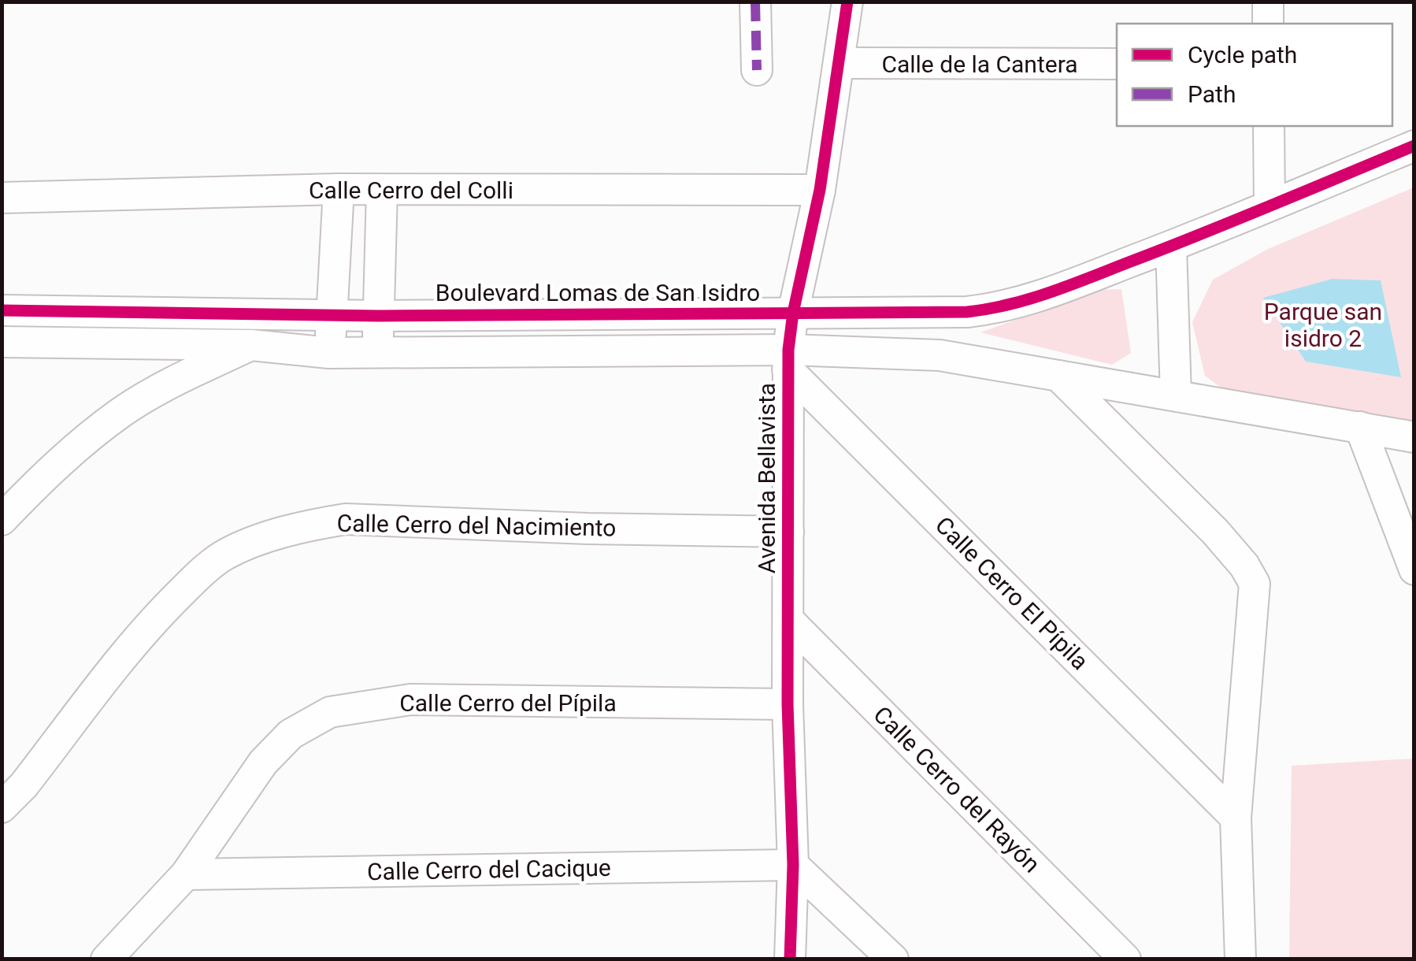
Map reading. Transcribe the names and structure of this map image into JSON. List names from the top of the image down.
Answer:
{
  "streets": {
    "street": [
      "Calle de la Cantera",
      "Calle Cerro del Colli",
      "Boulevard Lomas de San Isidro",
      "Avenida Bellavista",
      "Calle Cerro del Nacimiento",
      "Calle Cerro El Pípila",
      "Calle Cerro del Pípila",
      "Calle Cerro del Rayón",
      "Calle Cerro del Cacique"
    ]
  },
  "crossings": [
    ["Calle de la Cantera", "Avenida Bellavista"],
    ["Calle Cerro del Colli", "Avenida Bellavista"],
    ["Boulevard Lomas de San Isidro", "Avenida Bellavista"],
    ["Avenida Bellavista", "Calle Cerro del Nacimiento"],
    ["Avenida Bellavista", "Calle Cerro El Pípila"],
    ["Avenida Bellavista", "Calle Cerro del Pípila"],
    ["Avenida Bellavista", "Calle Cerro del Rayón"],
    ["Avenida Bellavista", "Calle Cerro del Cacique"],
    ["Calle Cerro del Pípila", "Calle Cerro del Cacique"]
  ],
  "parks": ["Parque san isidro 2"],
  "legend": ["Cycle path", "Path"]
}
